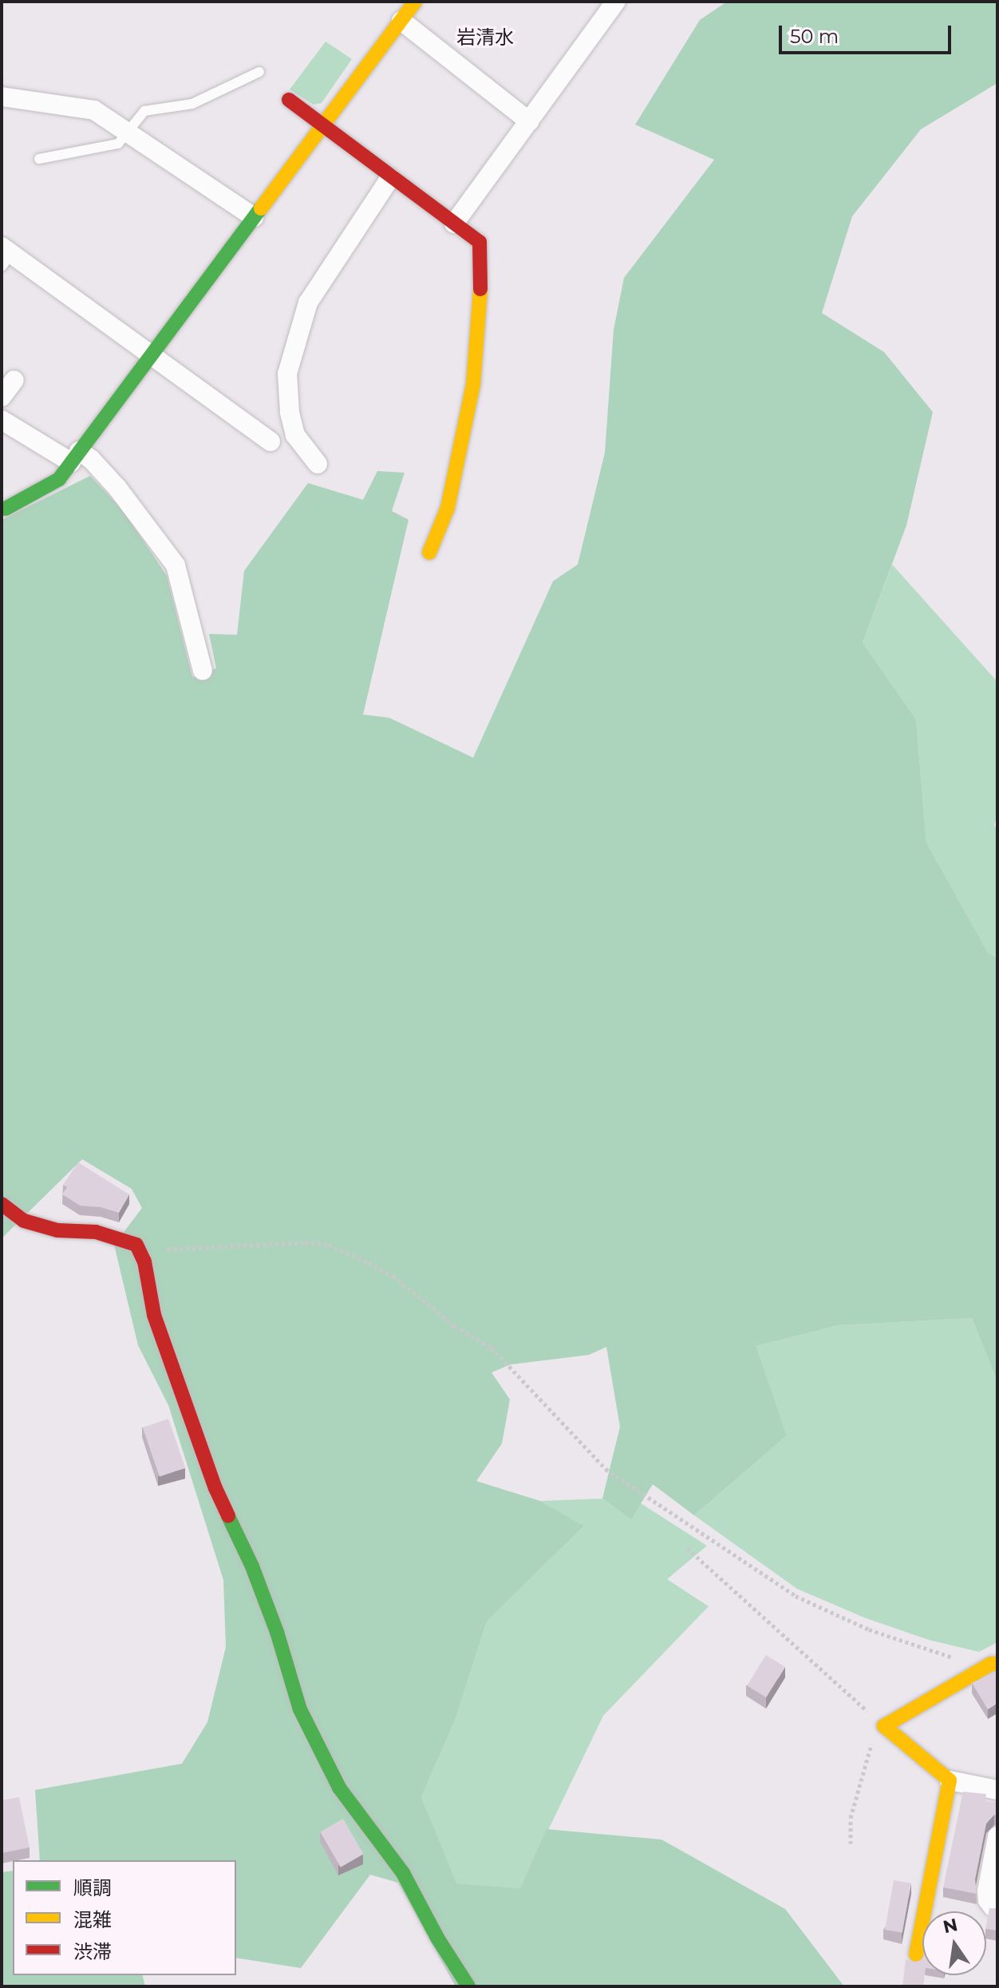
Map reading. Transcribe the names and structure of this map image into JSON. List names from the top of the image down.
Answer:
{
  "districts": ["岩清水"],
  "legend": ["順調", "混雑", "渋滞"],
  "scale_bar": "50 m",
  "north": "top"
}
